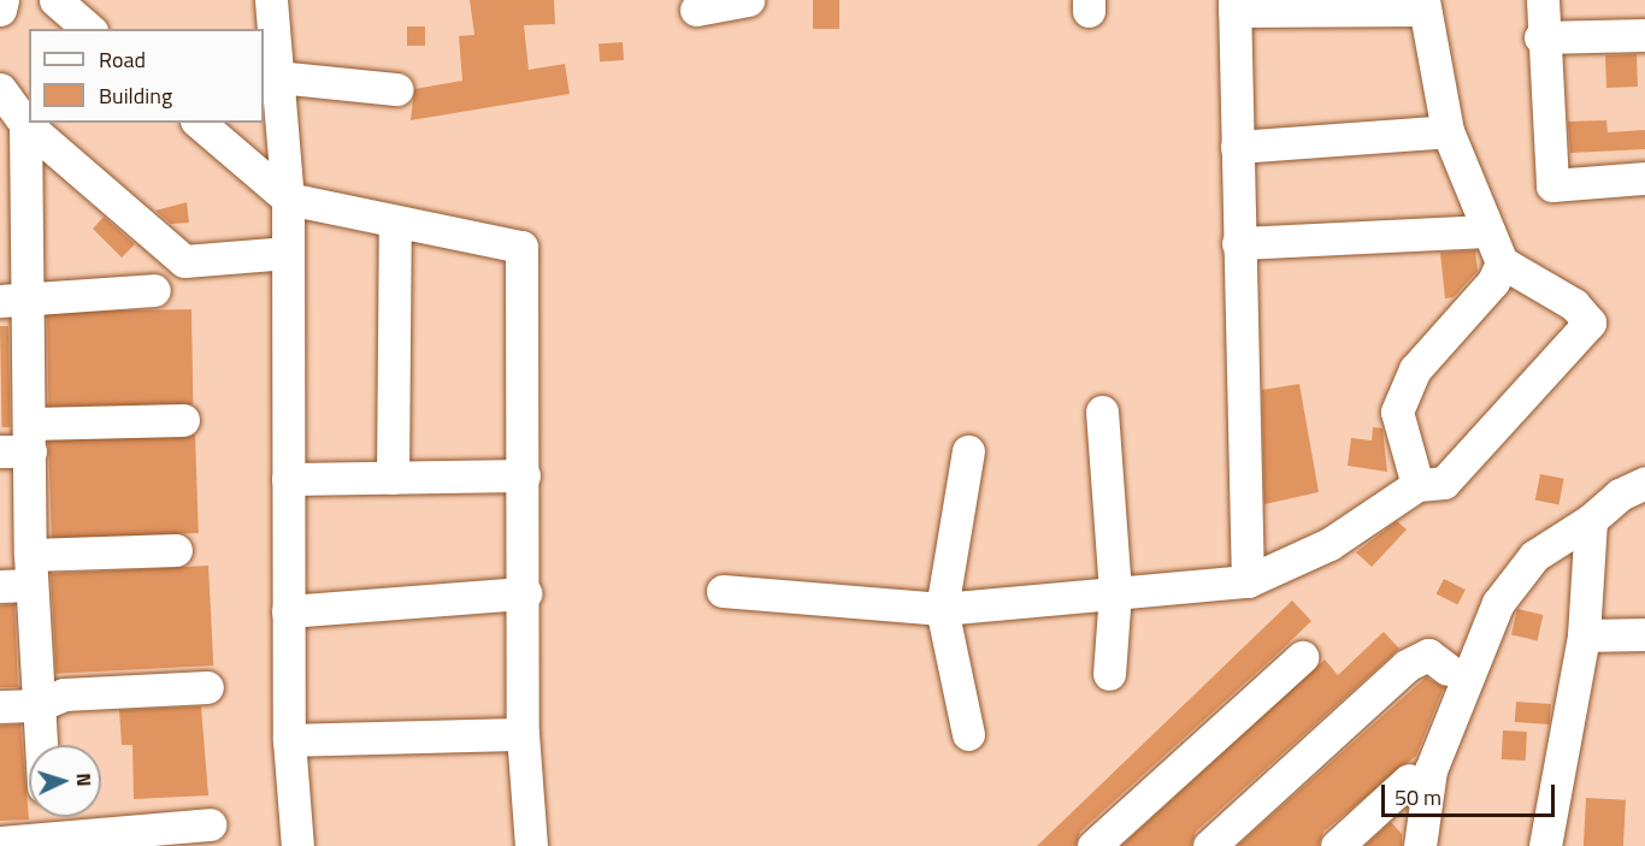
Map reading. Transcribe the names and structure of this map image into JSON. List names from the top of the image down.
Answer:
{
  "legend": ["Road", "Building"],
  "scale_bar": "50 m",
  "north": "right"
}
